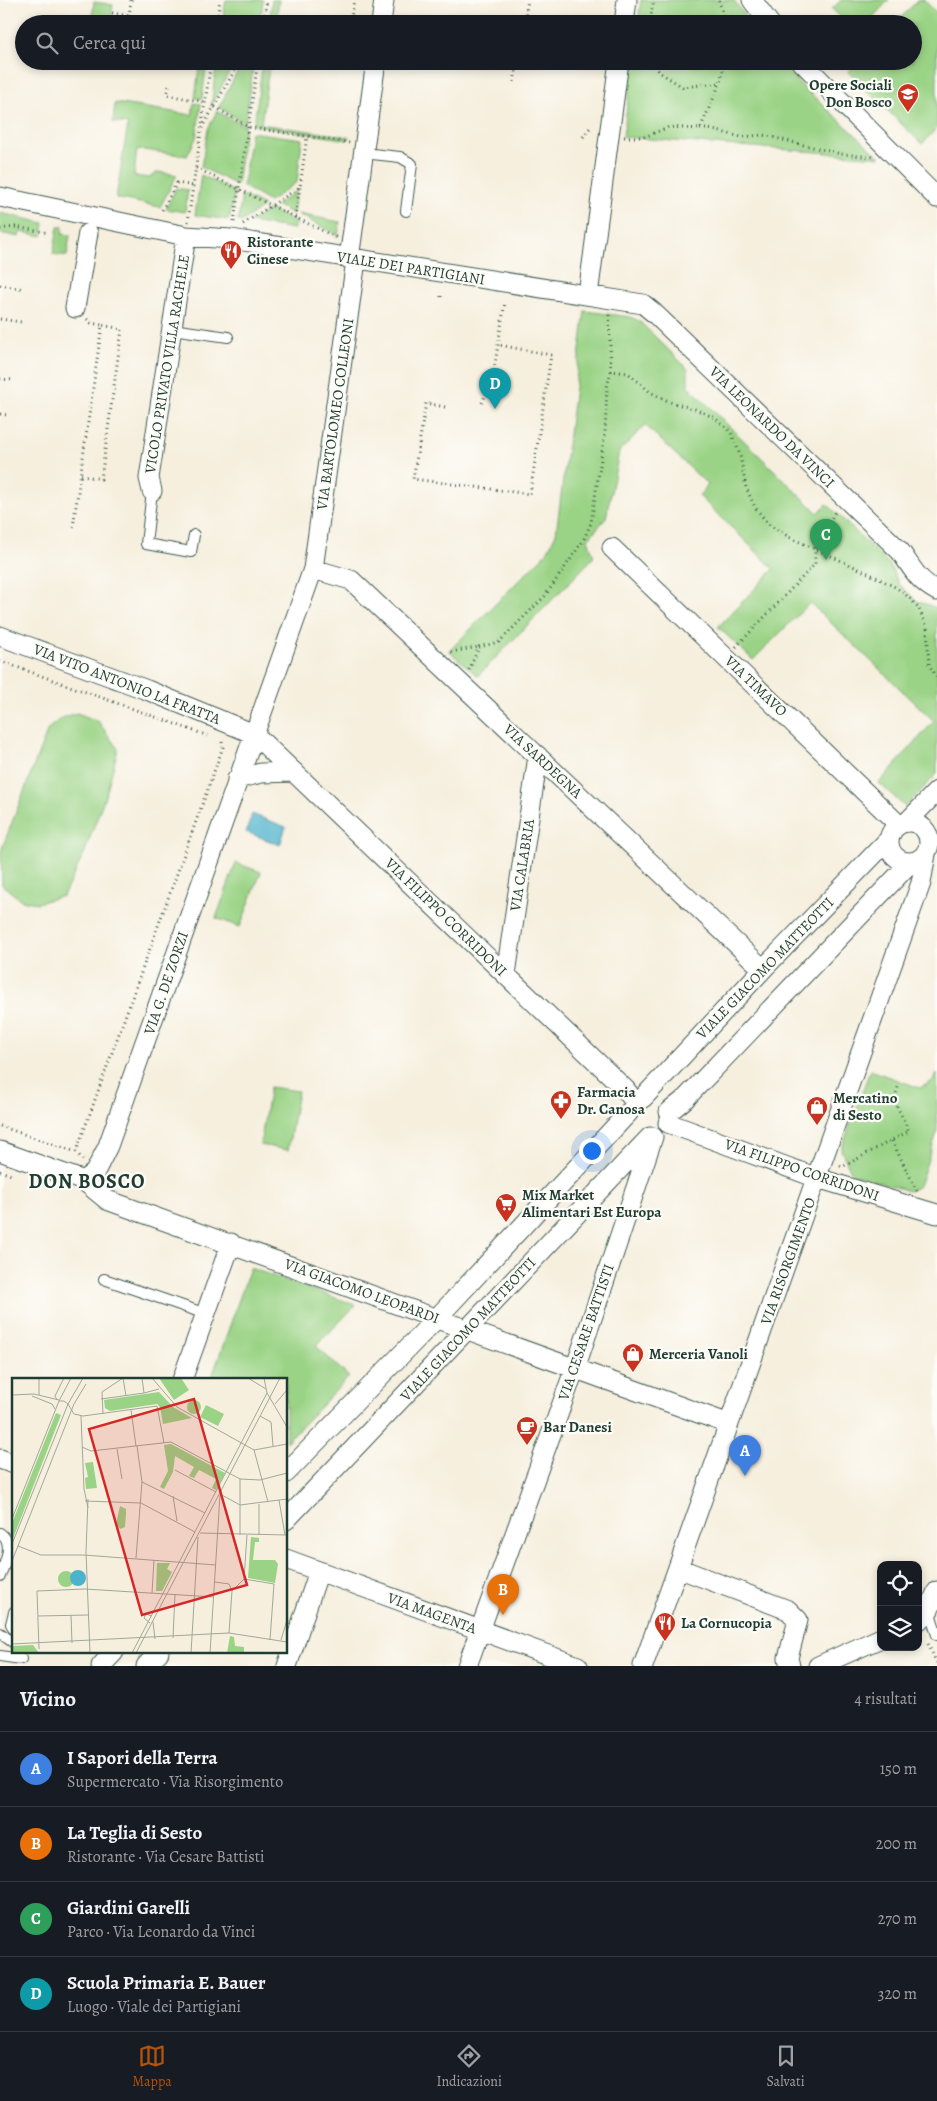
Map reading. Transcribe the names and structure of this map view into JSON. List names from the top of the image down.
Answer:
{
  "streets": {
    "street": [
      "VIALE DEI PARTIGIANI",
      "VICOLO PRIVATO VILLA RACHELE",
      "VIA BARTOLOMEO COLLEONI",
      "VIA LEONARDO DA VINCI",
      "VIA VITO ANTONIO LA FRATTA",
      "VIA TIMAVO",
      "VIA SARDEGNA",
      "VIA CALABRIA",
      "VIA FILIPPO CORRIDONI",
      "VIALE GIACOMO MATTEOTTI",
      "VIA G. DE ZORZI",
      "VIA RISORGIMENTO",
      "VIA GIACOMO LEOPARDI",
      "VIA CESARE BATTISTI",
      "VIA MAGENTA"
    ]
  },
  "crossings": [
    ["VIALE DEI PARTIGIANI", "VICOLO PRIVATO VILLA RACHELE"],
    ["VIALE DEI PARTIGIANI", "VIA BARTOLOMEO COLLEONI"],
    ["VIALE DEI PARTIGIANI", "VIA LEONARDO DA VINCI"],
    ["VIA BARTOLOMEO COLLEONI", "VIA SARDEGNA"],
    ["VIA BARTOLOMEO COLLEONI", "VIA G. DE ZORZI"],
    ["VIA VITO ANTONIO LA FRATTA", "VIA FILIPPO CORRIDONI"],
    ["VIA VITO ANTONIO LA FRATTA", "VIA G. DE ZORZI"],
    ["VIA TIMAVO", "VIALE GIACOMO MATTEOTTI"],
    ["VIA TIMAVO", "VIA RISORGIMENTO"],
    ["VIA SARDEGNA", "VIA CALABRIA"],
    ["VIA SARDEGNA", "VIALE GIACOMO MATTEOTTI"],
    ["VIA SARDEGNA", "VIA G. DE ZORZI"],
    ["VIA CALABRIA", "VIA FILIPPO CORRIDONI"],
    ["VIA FILIPPO CORRIDONI", "VIALE GIACOMO MATTEOTTI"],
    ["VIA FILIPPO CORRIDONI", "VIA G. DE ZORZI"],
    ["VIA FILIPPO CORRIDONI", "VIA RISORGIMENTO"],
    ["VIA FILIPPO CORRIDONI", "VIA CESARE BATTISTI"],
    ["VIALE GIACOMO MATTEOTTI", "VIA RISORGIMENTO"],
    ["VIALE GIACOMO MATTEOTTI", "VIA GIACOMO LEOPARDI"],
    ["VIALE GIACOMO MATTEOTTI", "VIA CESARE BATTISTI"],
    ["VIA G. DE ZORZI", "VIA GIACOMO LEOPARDI"],
    ["VIA RISORGIMENTO", "VIA GIACOMO LEOPARDI"],
    ["VIA GIACOMO LEOPARDI", "VIA CESARE BATTISTI"],
    ["VIA CESARE BATTISTI", "VIA MAGENTA"]
  ],
  "districts": ["DON BOSCO"],
  "places": {
    "school or university": ["Opere Sociali Don Bosco"],
    "restaurant": ["Ristorante Cinese", "La Cornucopia"],
    "pharmacy": ["Farmacia Dr. Canosa"],
    "shop": ["Mercatino di Sesto", "Merceria Vanoli"],
    "supermarket": ["Mix Market Alimentari Est Europa"],
    "cafe": ["Bar Danesi"]
  },
  "page": {
    "search": "Cerca qui",
    "pins": [
      "D",
      "C",
      "A",
      "B"
    ],
    "heading": ["Vicino", "4 risultati"],
    "list": [
      {
        "mark": "A",
        "name": "I Sapori della Terra",
        "note": "Supermercato · Via Risorgimento",
        "value": "150 m"
      },
      {
        "mark": "B",
        "name": "La Teglia di Sesto",
        "note": "Ristorante · Via Cesare Battisti",
        "value": "200 m"
      },
      {
        "mark": "C",
        "name": "Giardini Garelli",
        "note": "Parco · Via Leonardo da Vinci",
        "value": "270 m"
      },
      {
        "mark": "D",
        "name": "Scuola Primaria E. Bauer",
        "note": "Luogo · Viale dei Partigiani",
        "value": "320 m"
      }
    ],
    "nav": ["Mappa", "Indicazioni", "Salvati"]
  }
}
